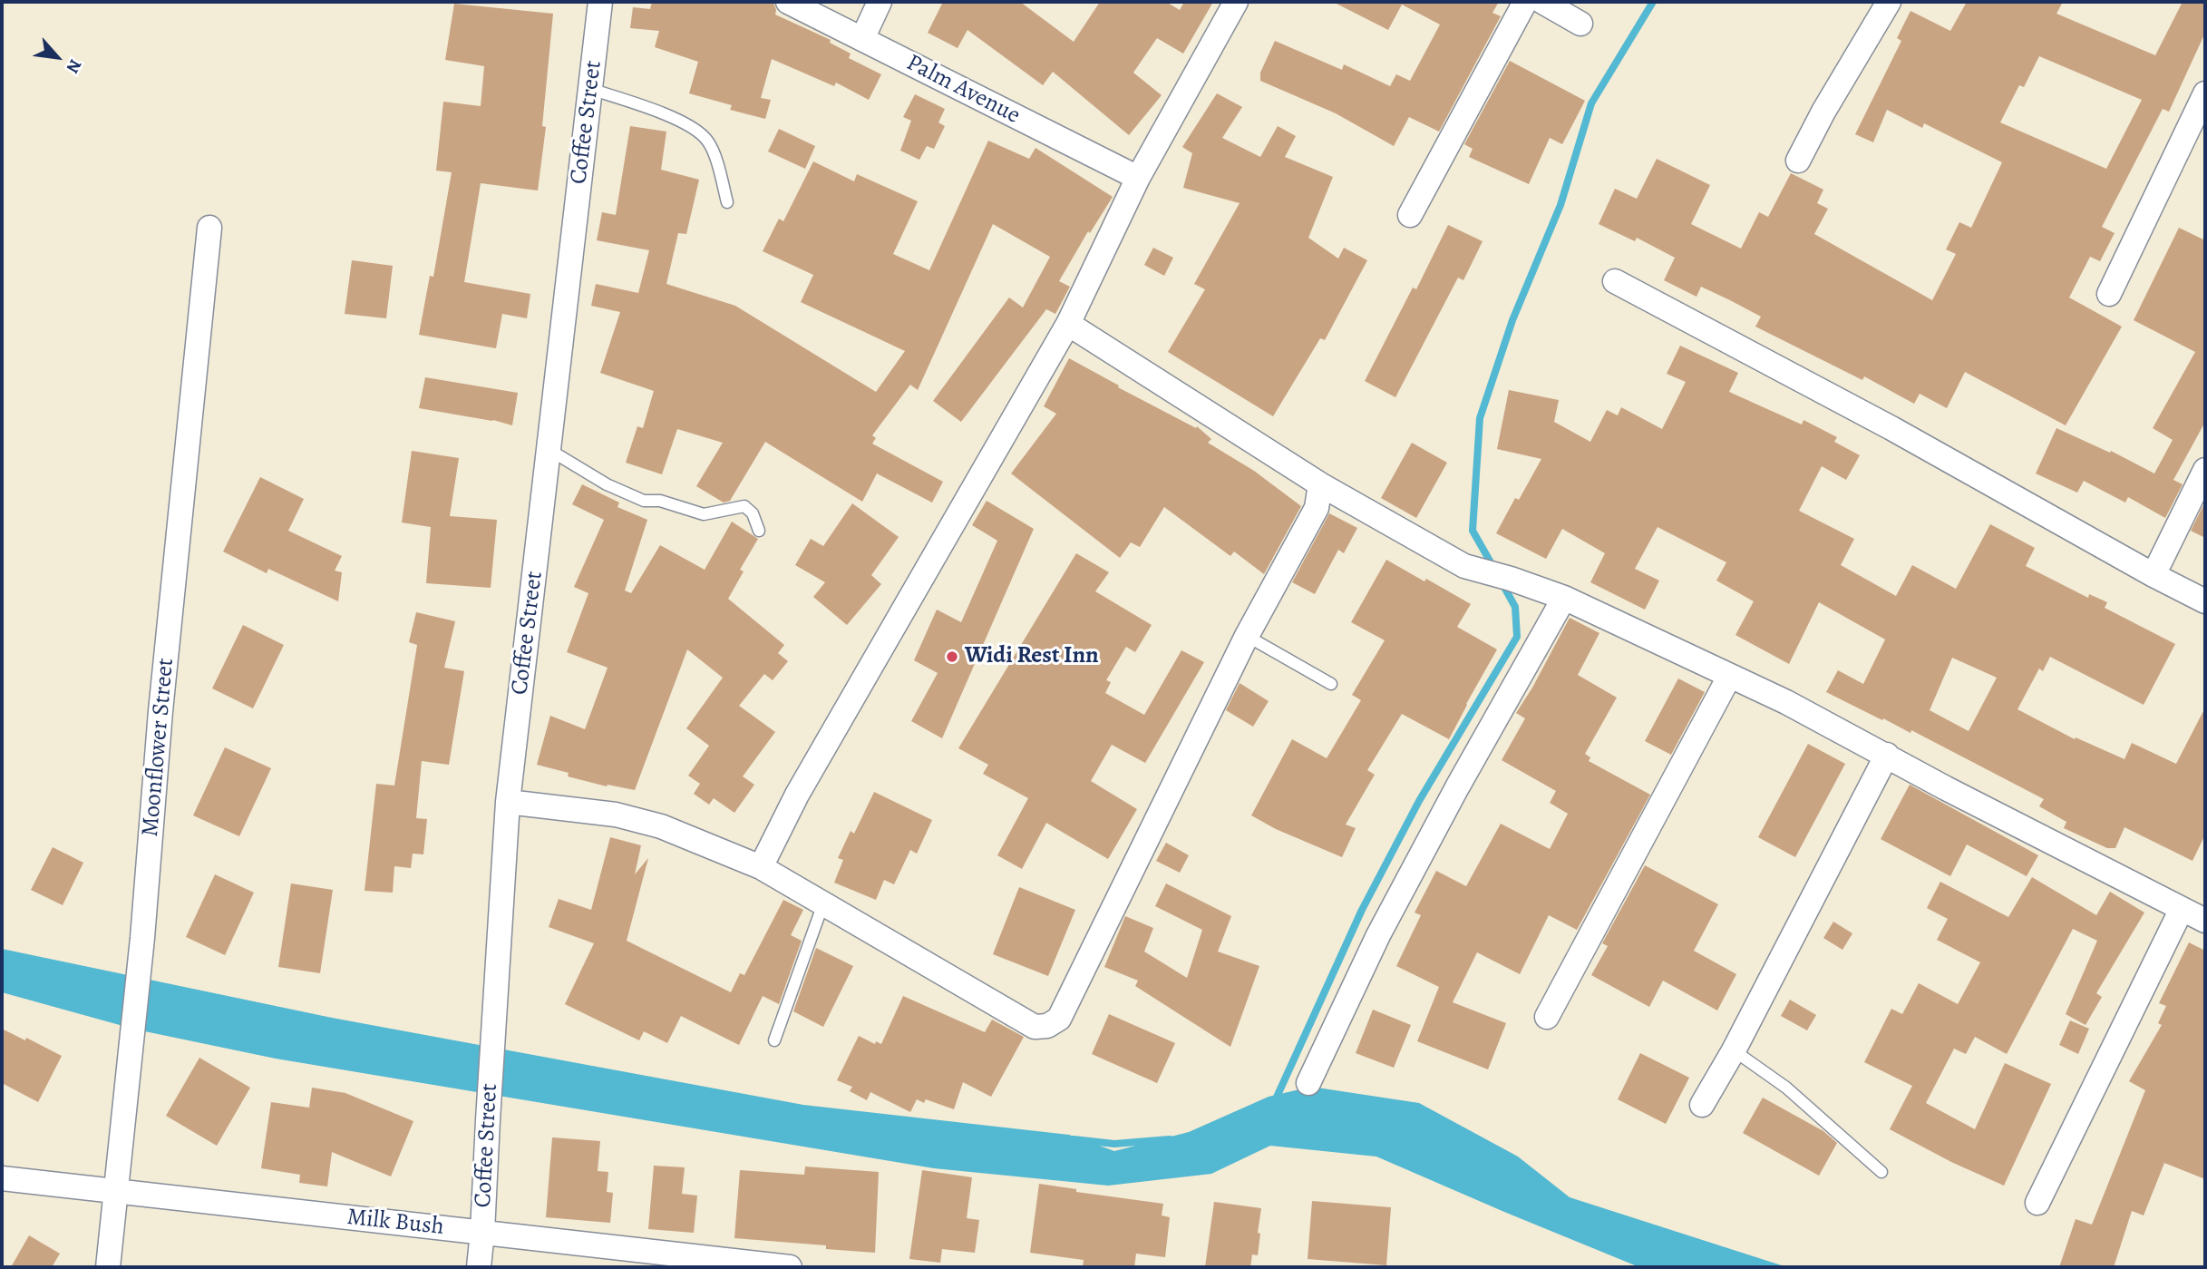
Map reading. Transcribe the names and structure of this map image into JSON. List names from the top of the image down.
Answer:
{
  "streets": {
    "street": [
      "Palm Avenue",
      "Coffee Street",
      "Moonflower Street",
      "Milk Bush"
    ]
  },
  "crossings": [
    ["Coffee Street", "Milk Bush"],
    ["Moonflower Street", "Milk Bush"]
  ],
  "places": ["Widi Rest Inn"],
  "north": "bottom right"
}
